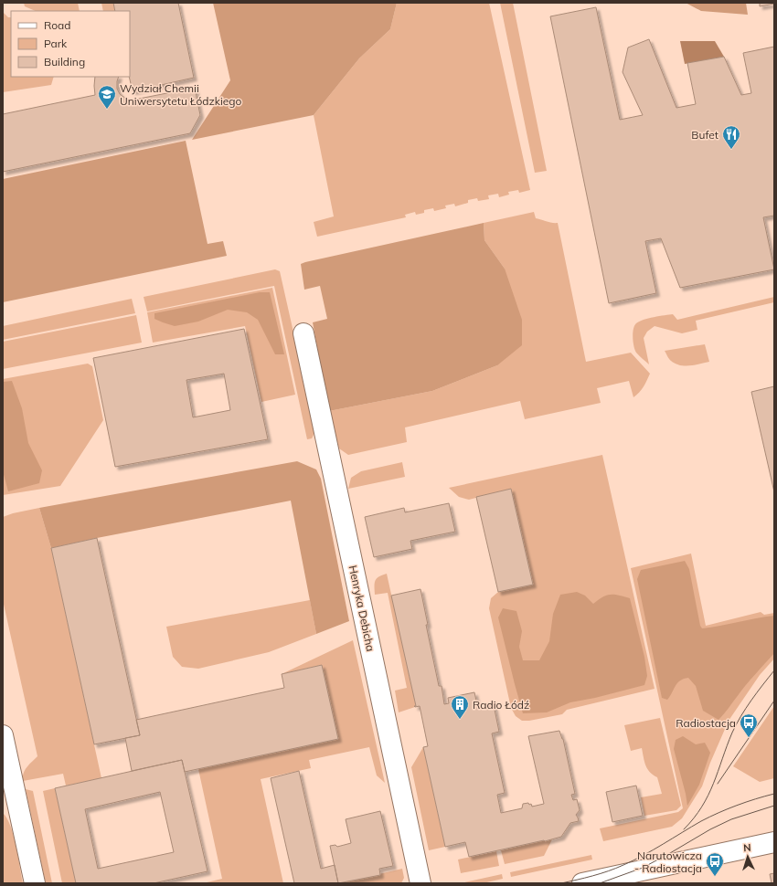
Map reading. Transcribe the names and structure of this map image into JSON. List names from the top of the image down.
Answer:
{
  "streets": {
    "street": ["Henryka Debicha"]
  },
  "places": {
    "school or university": ["Wydział Chemii Uniwersytetu Łódzkiego"],
    "restaurant": ["Bufet"],
    "building": ["Radio Łódź"],
    "bus stop": ["Radiostacja", "Narutowicza - Radiostacja"]
  },
  "legend": ["Road", "Park", "Building"],
  "north": "top"
}
